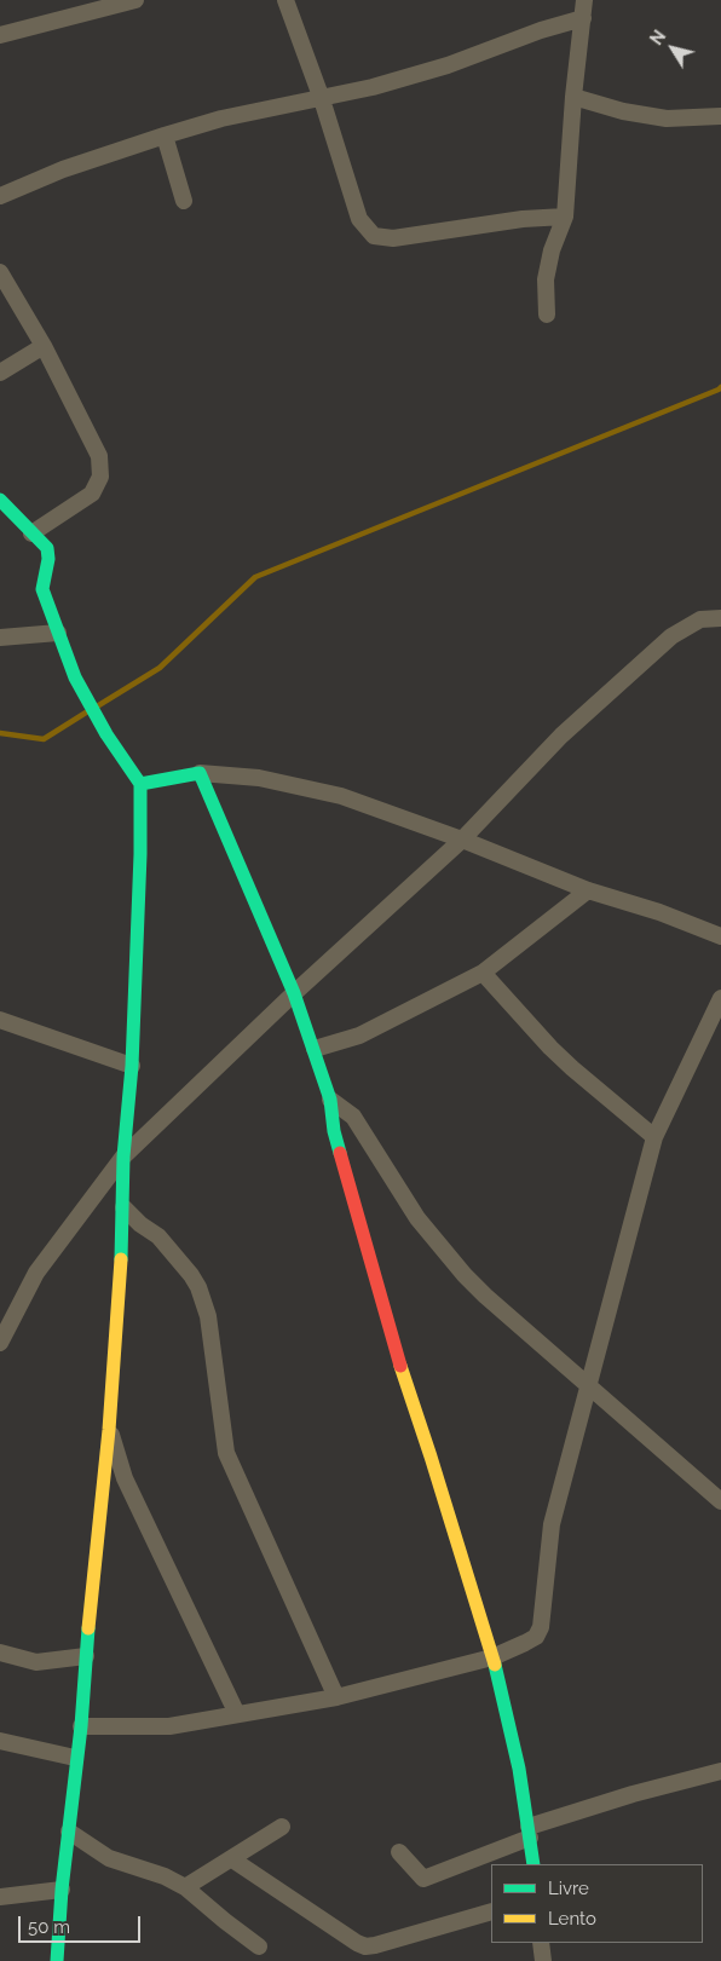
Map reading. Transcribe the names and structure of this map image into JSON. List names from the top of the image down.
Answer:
{
  "legend": ["Livre", "Lento"],
  "scale_bar": "50 m",
  "north": "top left"
}
